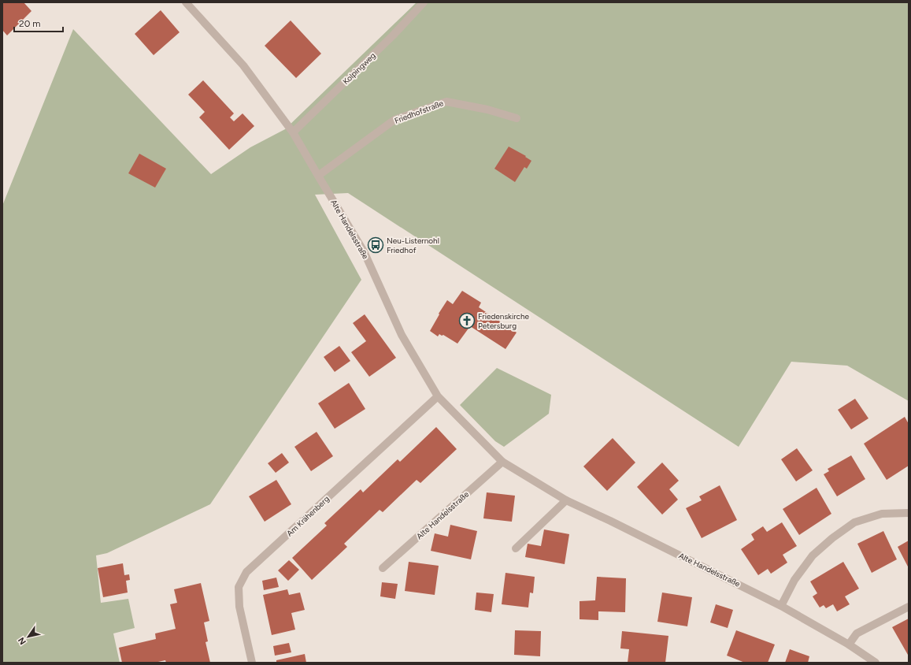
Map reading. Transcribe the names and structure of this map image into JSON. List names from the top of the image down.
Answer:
{
  "streets": {
    "street": [
      "Kolpingweg",
      "Friedhofstraße",
      "Alte Handelsstraße",
      "Am Krähenberg"
    ]
  },
  "crossings": [
    ["Kolpingweg", "Alte Handelsstraße"],
    ["Friedhofstraße", "Alte Handelsstraße"],
    ["Alte Handelsstraße", "Am Krähenberg"]
  ],
  "places": {
    "bus stop": ["Neu-Listernohl Friedhof"],
    "church": ["Friedenskirche Petersburg"]
  },
  "scale_bar": "20 m",
  "north": "bottom left"
}
